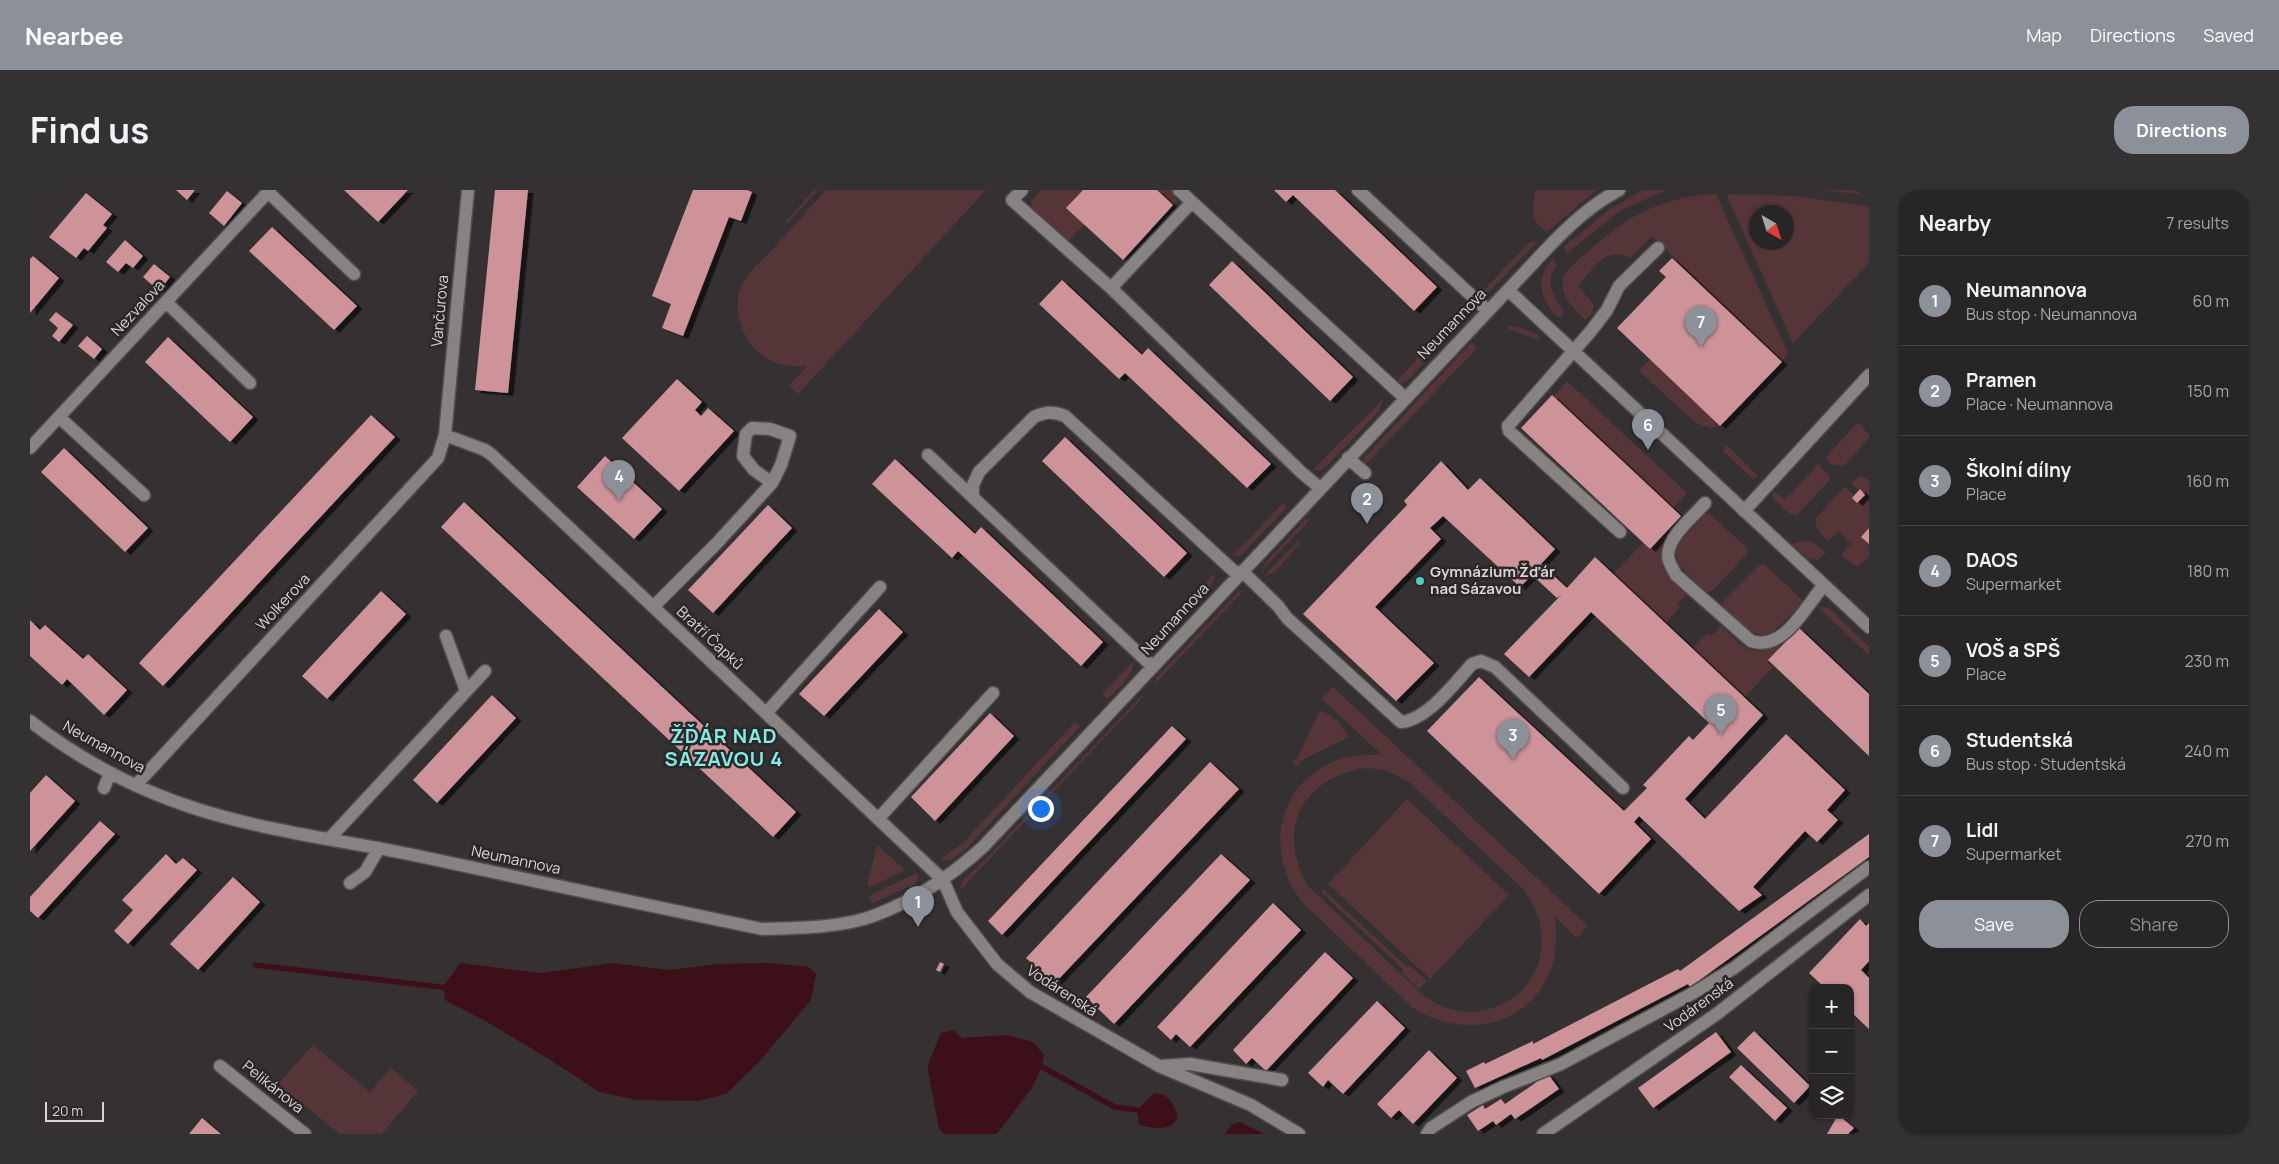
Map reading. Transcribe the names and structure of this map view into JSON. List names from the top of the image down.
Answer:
{
  "streets": {
    "street": [
      "Nezvalova",
      "Vančurova",
      "Neumannova",
      "Wolkerova",
      "Bratří Čapků",
      "Vodárenská",
      "Pelikánova"
    ]
  },
  "crossings": [
    ["Vančurova", "Wolkerova"],
    ["Vančurova", "Bratří Čapků"],
    ["Neumannova", "Wolkerova"],
    ["Neumannova", "Bratří Čapků"],
    ["Neumannova", "Vodárenská"],
    ["Wolkerova", "Bratří Čapků"],
    ["Bratří Čapků", "Vodárenská"]
  ],
  "districts": ["ŽĎÁR NAD SÁZAVOU 4"],
  "places": ["Gymnázium Žďár nad Sázavou"],
  "scale_bar": "20 m",
  "north": "bottom right",
  "page": {
    "header": "Nearbee",
    "nav": ["Map", "Directions", "Saved"],
    "title": "Find us",
    "buttons": [
      "Directions",
      ["Save", "Share"]
    ],
    "heading": ["Nearby", "7 results"],
    "list": [
      {
        "mark": "1",
        "name": "Neumannova",
        "note": "Bus stop · Neumannova",
        "value": "60 m"
      },
      {
        "mark": "2",
        "name": "Pramen",
        "note": "Place · Neumannova",
        "value": "150 m"
      },
      {
        "mark": "3",
        "name": "Školní dílny",
        "note": "Place",
        "value": "160 m"
      },
      {
        "mark": "4",
        "name": "DAOS",
        "note": "Supermarket",
        "value": "180 m"
      },
      {
        "mark": "5",
        "name": "VOŠ a SPŠ",
        "note": "Place",
        "value": "230 m"
      },
      {
        "mark": "6",
        "name": "Studentská",
        "note": "Bus stop · Studentská",
        "value": "240 m"
      },
      {
        "mark": "7",
        "name": "Lidl",
        "note": "Supermarket",
        "value": "270 m"
      }
    ],
    "pins": [
      "7",
      "6",
      "4",
      "2",
      "5",
      "3",
      "1"
    ],
    "map_buttons": ["+", "−"],
    "scale": "20 m"
  }
}
